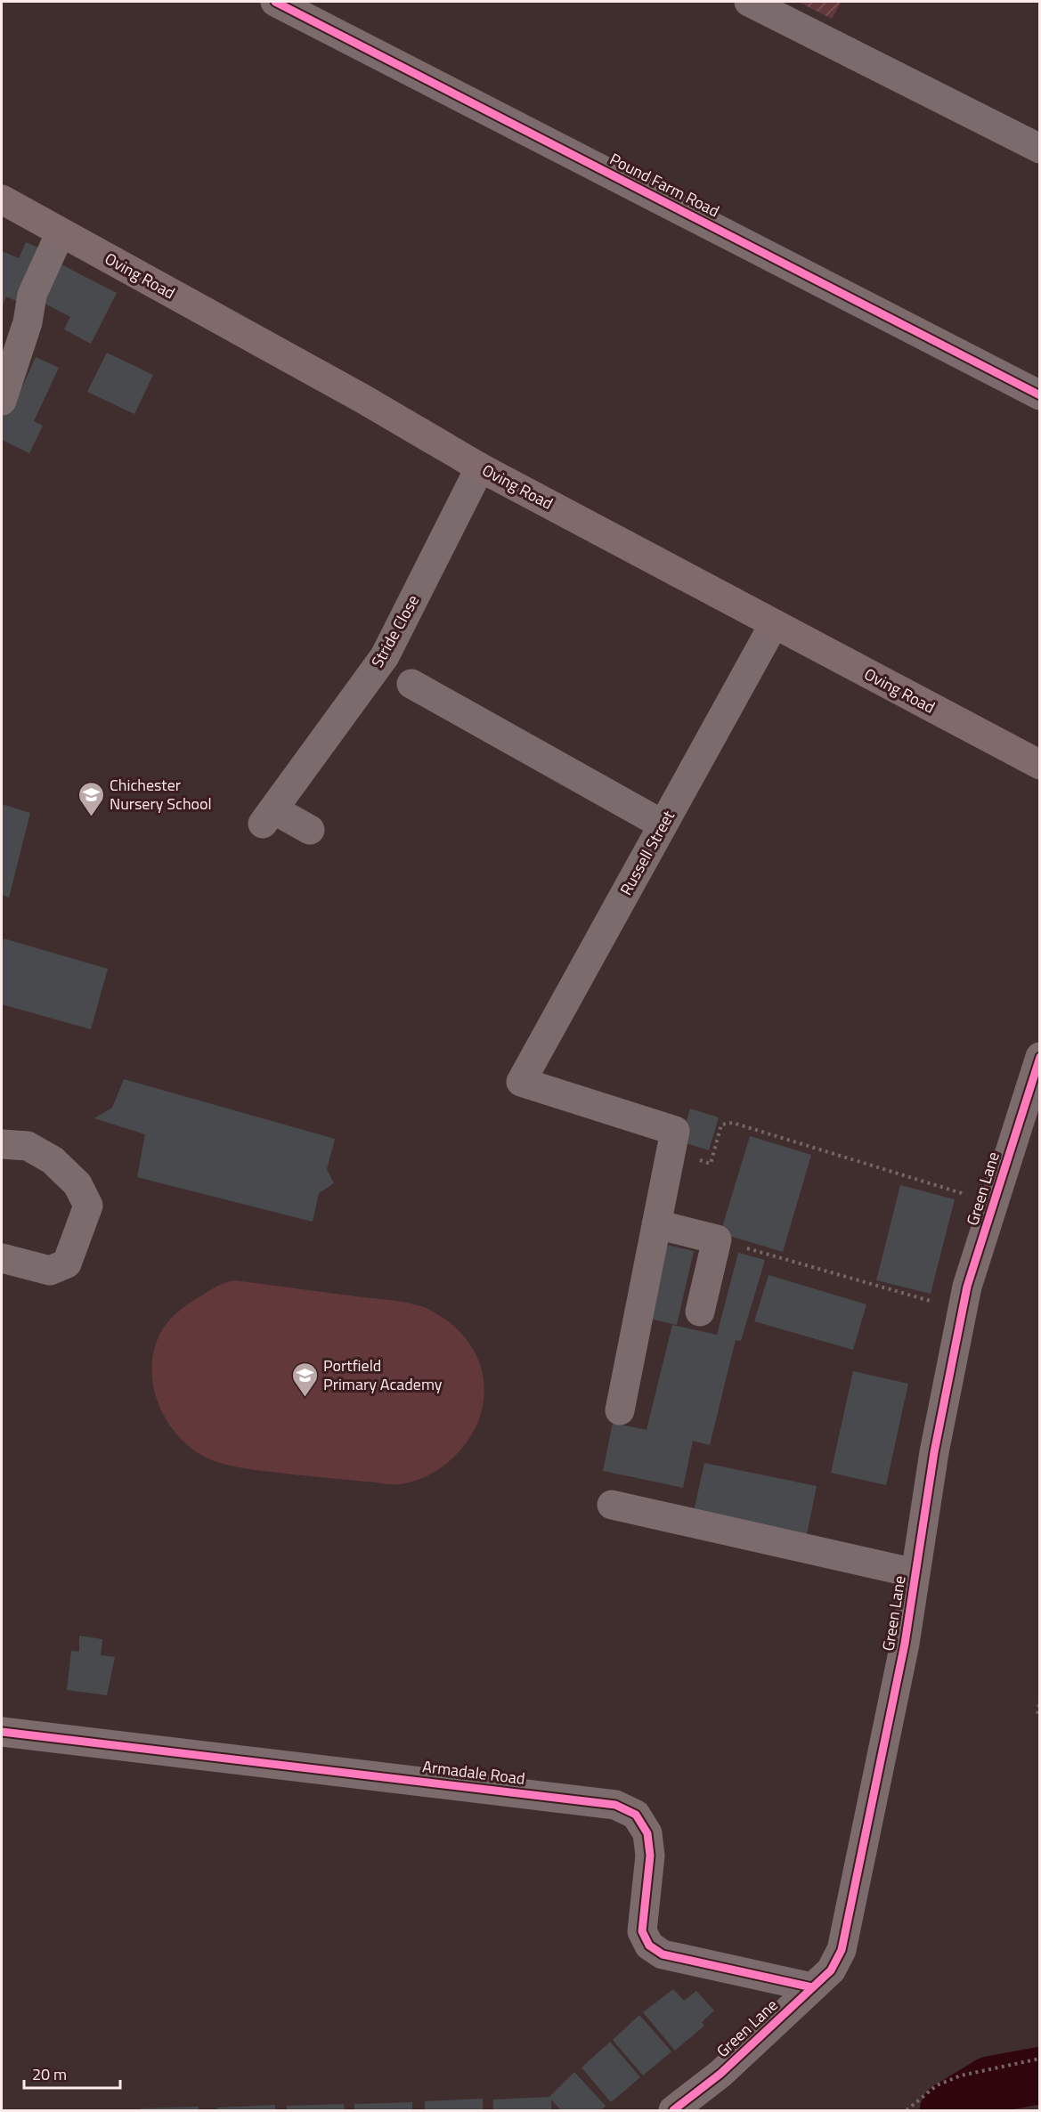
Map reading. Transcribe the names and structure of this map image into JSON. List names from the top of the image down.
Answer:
{
  "streets": {
    "main road": ["Oving Road"],
    "street": [
      "Pound Farm Road",
      "Stride Close",
      "Russell Street",
      "Green Lane",
      "Armadale Road"
    ]
  },
  "crossings": [
    ["Oving Road", "Stride Close"],
    ["Oving Road", "Russell Street"],
    ["Green Lane", "Armadale Road"]
  ],
  "places": {
    "school or university": ["Chichester Nursery School", "Portfield Primary Academy"]
  },
  "scale_bar": "20 m"
}
